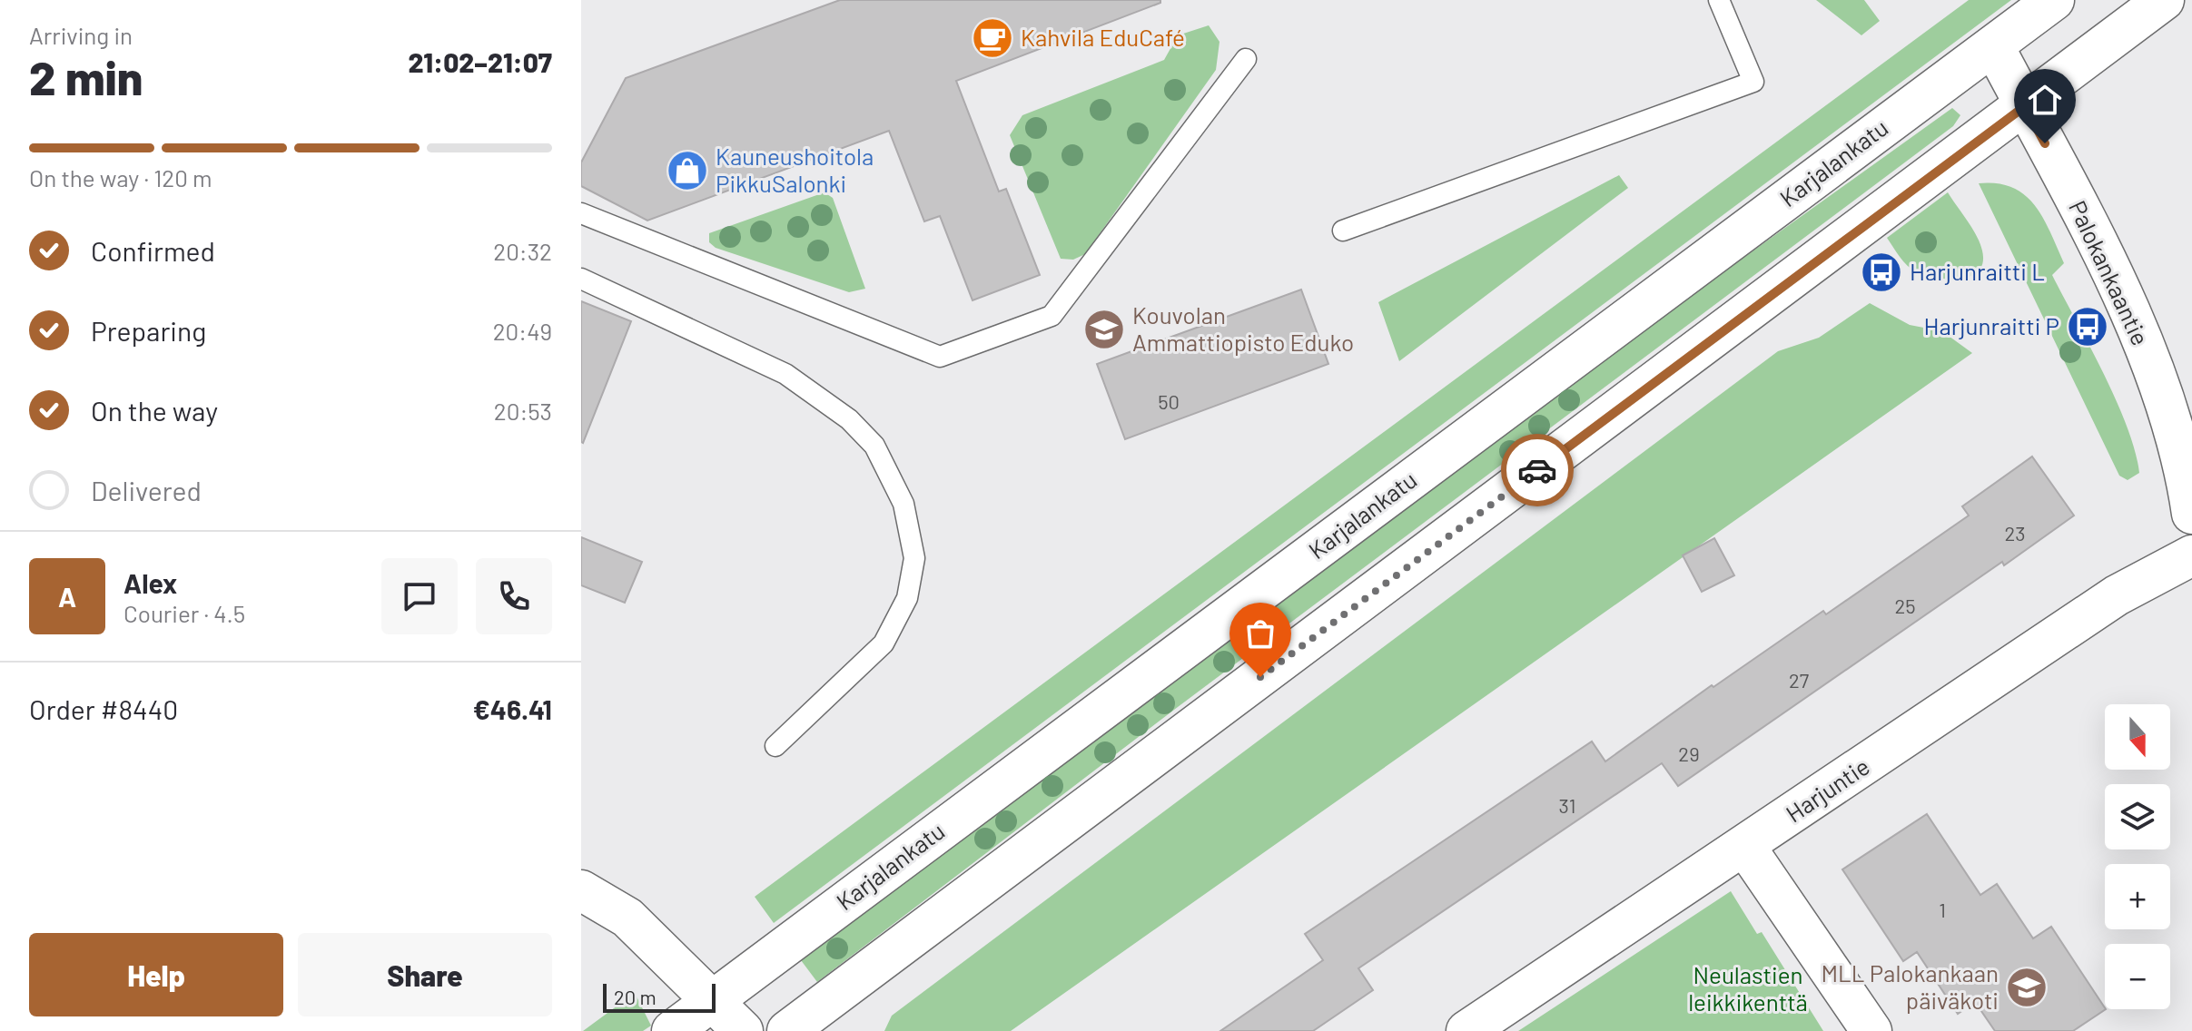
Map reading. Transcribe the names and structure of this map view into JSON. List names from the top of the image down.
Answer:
{
  "streets": {
    "main road": ["Karjalankatu", "Palokankaantie", "Harjuntie"]
  },
  "crossings": [
    ["Karjalankatu", "Palokankaantie"]
  ],
  "parks": ["Neulastien leikkikenttä"],
  "places": {
    "cafe": ["Kahvila EduCafé"],
    "shop": ["Kauneushoitola PikkuSalonki"],
    "bus stop": ["Harjunraitti L", "Harjunraitti P"],
    "school or university": ["Kouvolan Ammattiopisto Eduko", "MLL Palokankaan päiväkoti"]
  },
  "house_numbers": [
    "50",
    "23",
    "25",
    "27",
    "29",
    "31",
    "1"
  ],
  "scale_bar": "20 m",
  "north": "bottom",
  "page": {
    "heading": ["2 min", "Arriving in", "21:02–21:07"],
    "panel": [
      "Alex",
      "Courier · 4.5",
      "Order #8440",
      "€46.41"
    ],
    "bar": "On the way · 120 m",
    "list": [
      ["Confirmed", "20:32"],
      ["Preparing", "20:49"],
      ["On the way", "20:53"],
      "Delivered"
    ],
    "round": "A",
    "map_buttons": ["+", "−"],
    "buttons": ["Help", "Share"],
    "scale": "20 m"
  }
}
